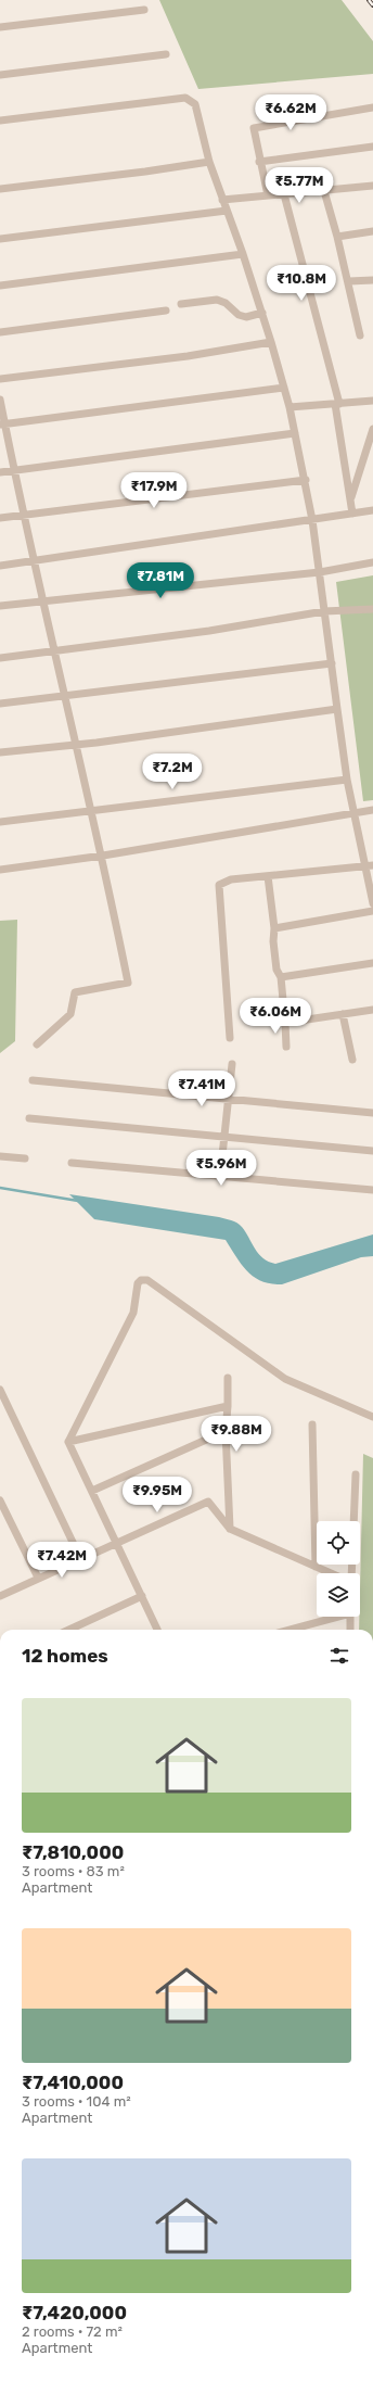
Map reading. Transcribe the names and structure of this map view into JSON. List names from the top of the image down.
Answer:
{
  "page": {
    "price": [
      "₹6.62M",
      "₹5.77M",
      "₹10.8M",
      "₹17.9M",
      "₹7.81M",
      "₹7.2M",
      "₹6.06M",
      "₹7.41M",
      "₹5.96M",
      "₹9.88M",
      "₹9.95M",
      "₹7.42M"
    ],
    "heading": "12 homes",
    "list": [
      {
        "name": "₹7,810,000",
        "note": "3 rooms · 83 m² · Apartment"
      },
      {
        "name": "₹7,410,000",
        "note": "3 rooms · 104 m² · Apartment"
      },
      {
        "name": "₹7,420,000",
        "note": "2 rooms · 72 m² · Apartment"
      }
    ]
  }
}
